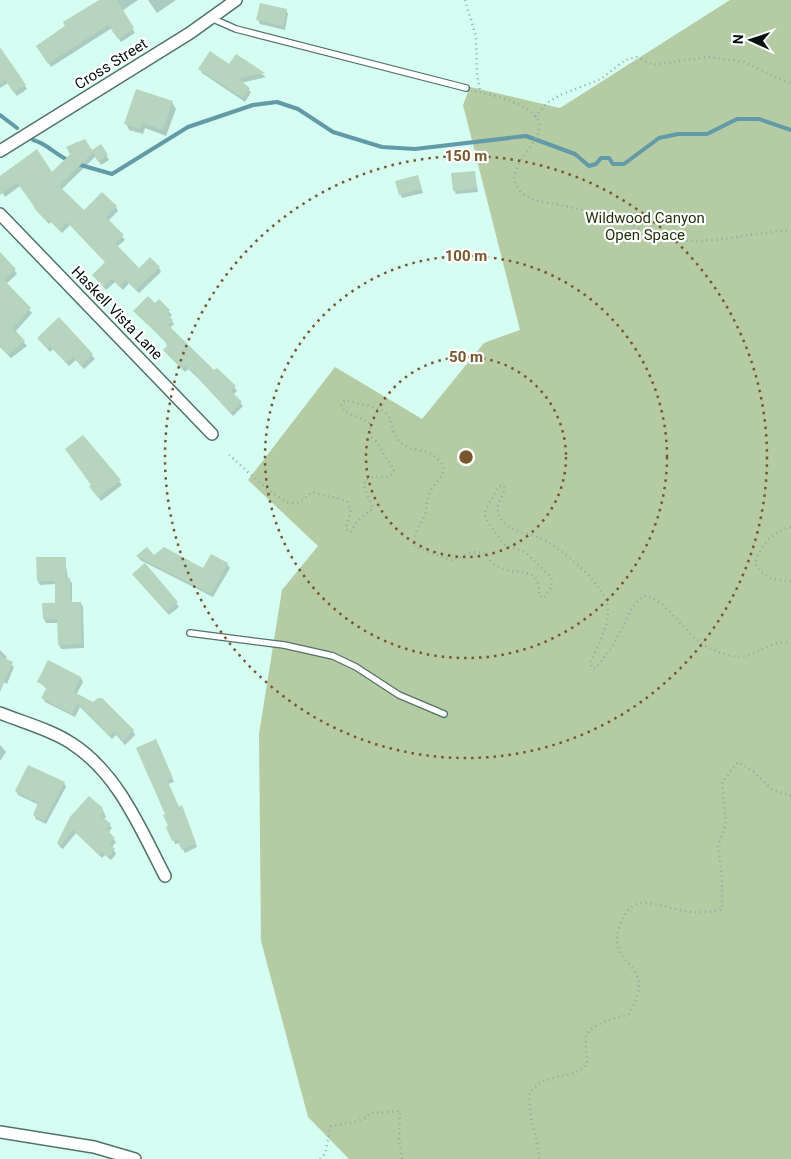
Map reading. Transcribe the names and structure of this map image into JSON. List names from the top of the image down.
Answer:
{
  "streets": {
    "street": ["Cross Street", "Haskell Vista Lane"]
  },
  "parks": ["Wildwood Canyon Open Space"],
  "north": "left",
  "rings": ["150 m", "100 m", "50 m"]
}
